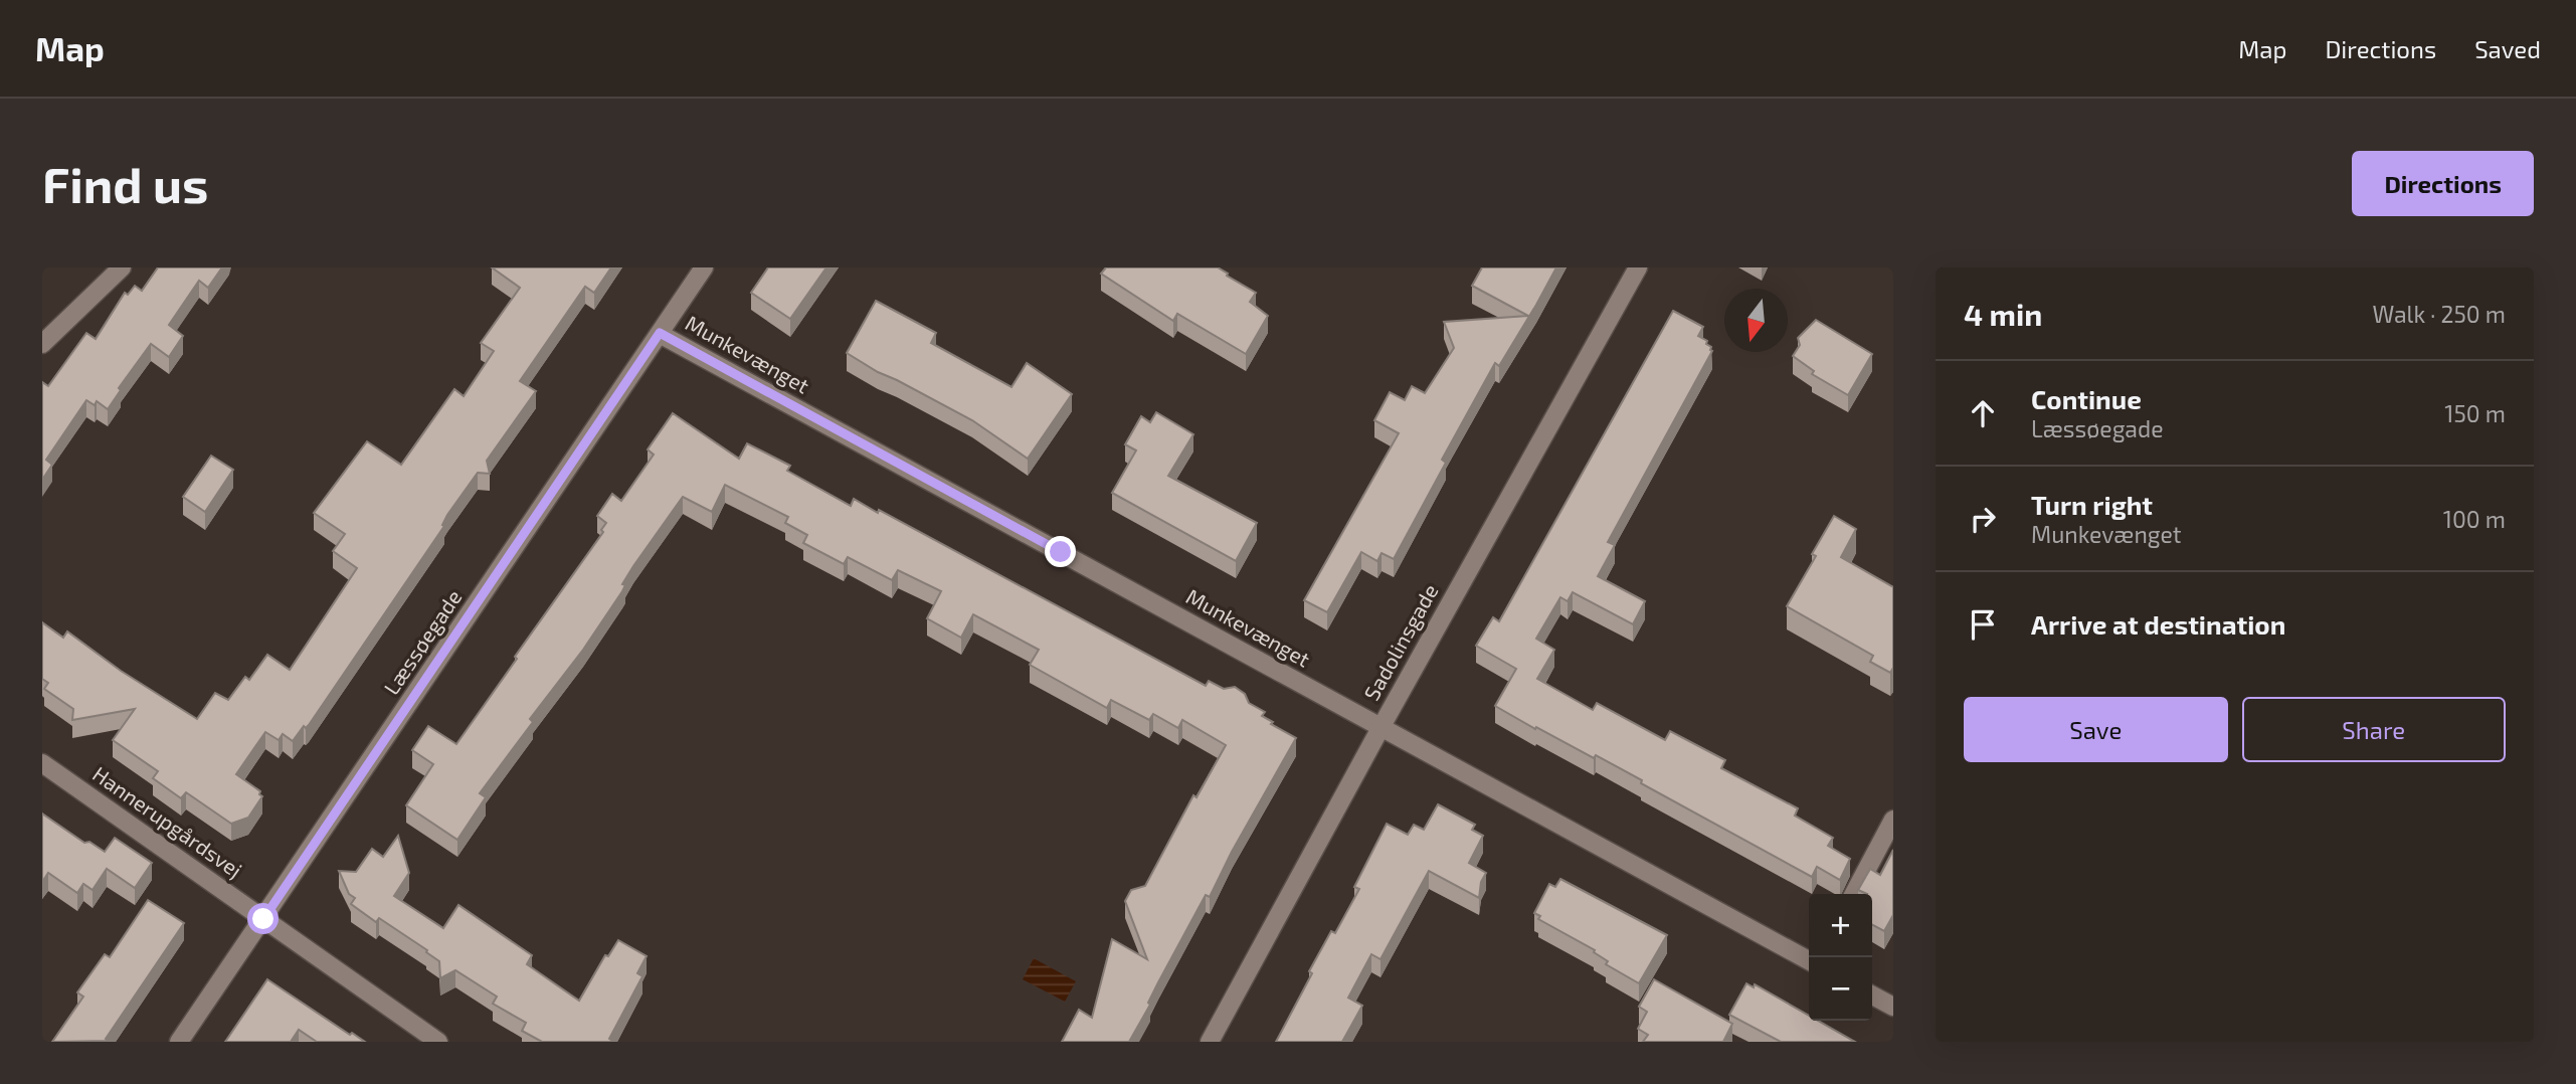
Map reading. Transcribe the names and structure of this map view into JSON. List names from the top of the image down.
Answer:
{
  "streets": {
    "street": [
      "Munkevænget",
      "Læssøegade",
      "Sadolinsgade",
      "Hannerupgårdsvej"
    ]
  },
  "crossings": [
    ["Munkevænget", "Læssøegade"],
    ["Munkevænget", "Sadolinsgade"],
    ["Læssøegade", "Hannerupgårdsvej"]
  ],
  "north": "bottom",
  "page": {
    "header": "Map",
    "nav": ["Map", "Directions", "Saved"],
    "buttons": [
      "Directions",
      ["Save", "Share"]
    ],
    "title": "Find us",
    "heading": ["4 min", "Walk · 250 m"],
    "list": [
      ["Continue", "Læssøegade", "150 m"],
      ["Turn right", "Munkevænget", "100 m"],
      "Arrive at destination"
    ],
    "map_buttons": ["+", "−"]
  }
}
